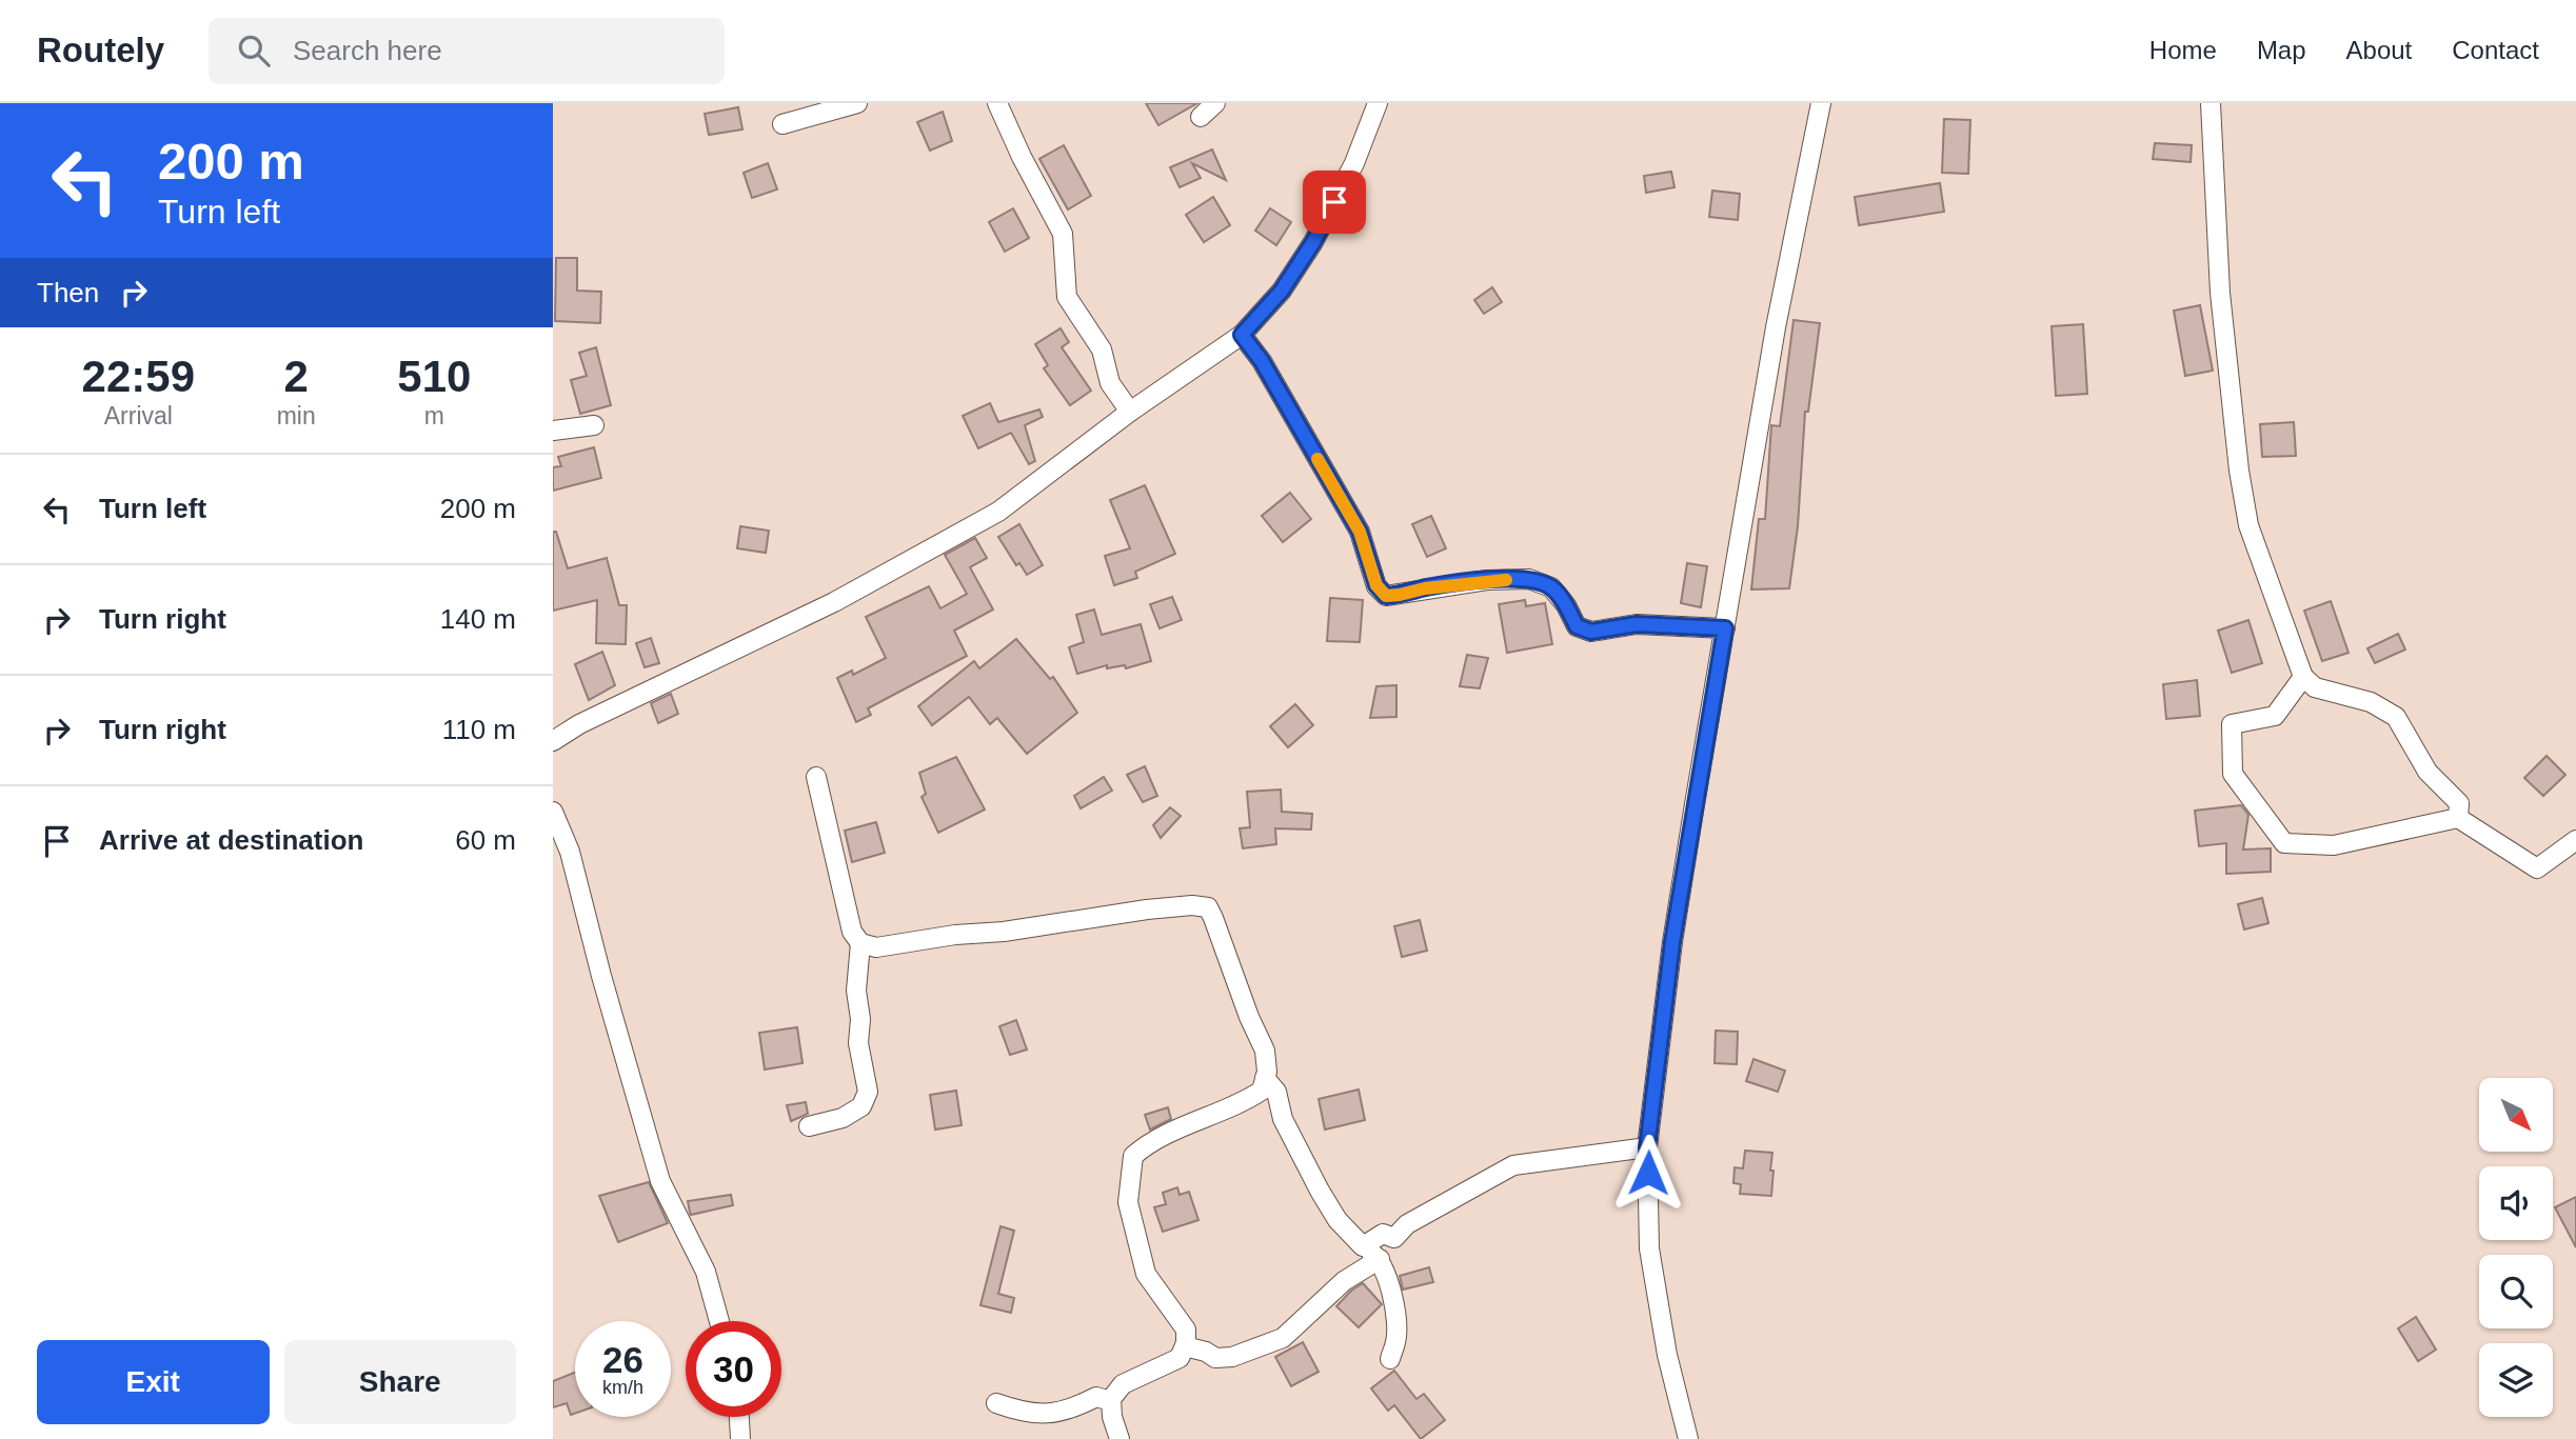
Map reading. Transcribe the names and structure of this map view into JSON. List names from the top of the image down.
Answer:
{
  "north": "bottom right",
  "page": {
    "header": "Routely",
    "search": "Search here",
    "nav": [
      "Home",
      "Map",
      "About",
      "Contact"
    ],
    "turn": ["200 m", "Turn left"],
    "then": "Then",
    "eta": [
      "22:59",
      "Arrival",
      "2",
      "min",
      "510",
      "m"
    ],
    "list": [
      {
        "name": "Turn left",
        "value": "200 m"
      },
      {
        "name": "Turn right",
        "value": "140 m"
      },
      {
        "name": "Turn right",
        "value": "110 m"
      },
      {
        "name": "Arrive at destination",
        "value": "60 m"
      }
    ],
    "speed": "26 km/h",
    "limit": "30",
    "buttons": ["Exit", "Share"]
  }
}
